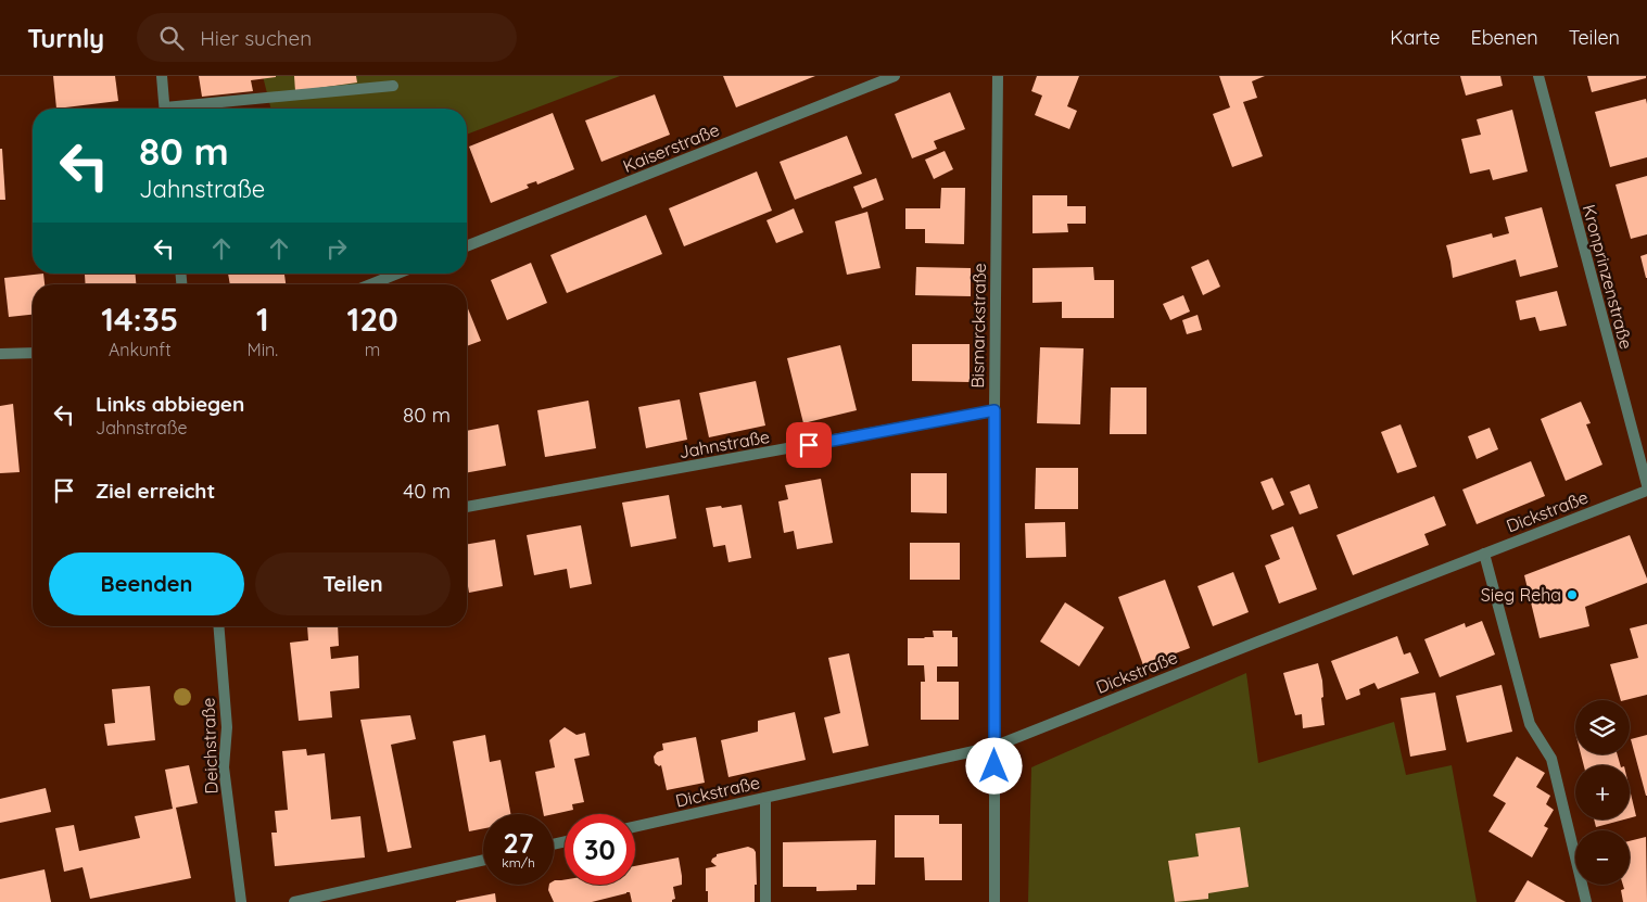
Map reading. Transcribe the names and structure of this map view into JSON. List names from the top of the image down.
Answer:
{
  "streets": {
    "street": [
      "Kaiserstraße",
      "Kronprinzenstraße",
      "Bismarckstraße",
      "Jahnstraße",
      "Dickstraße",
      "Deichstraße"
    ]
  },
  "crossings": [
    ["Bismarckstraße", "Jahnstraße"],
    ["Bismarckstraße", "Dickstraße"]
  ],
  "places": ["Sieg Reha"],
  "page": {
    "header": "Turnly",
    "search": "Hier suchen",
    "nav": ["Karte", "Ebenen", "Teilen"],
    "turn": ["80 m", "Jahnstraße"],
    "eta": [
      "14:35",
      "Ankunft",
      "1",
      "Min.",
      "120",
      "m"
    ],
    "list": [
      {
        "name": "Links abbiegen",
        "note": "Jahnstraße",
        "value": "80 m"
      },
      {
        "name": "Ziel erreicht",
        "value": "40 m"
      }
    ],
    "buttons": ["Beenden", "Teilen"],
    "map_buttons": ["+", "−"],
    "speed": "27 km/h",
    "limit": "30"
  }
}
